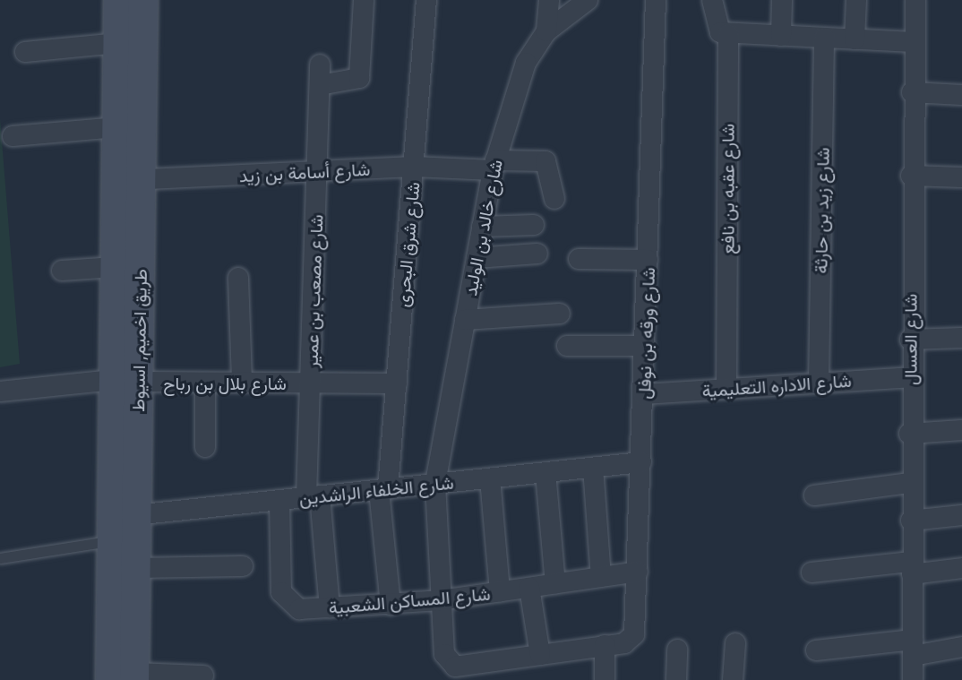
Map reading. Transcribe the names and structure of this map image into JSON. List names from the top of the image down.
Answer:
{
  "streets": {
    "street": [
      "شارع أسامة بن زيد",
      "شارع عقبه بن نافع",
      "شارع زيد بن حارثة",
      "شارع خالد بن الوليد",
      "شارع شرق البحرى",
      "شارع مصعب بن عمير",
      "شارع ورقه بن نوفل",
      "شارع العسال",
      "طريق اخميم, اسيوط",
      "شارع بلال بن رباح",
      "شارع الاداره التعليمية",
      "شارع الخلفاء الراشدين",
      "شارع المساكن الشعبية"
    ]
  },
  "crossings": [
    ["شارع أسامة بن زيد", "شارع خالد بن الوليد"],
    ["شارع أسامة بن زيد", "شارع شرق البحرى"],
    ["شارع أسامة بن زيد", "شارع مصعب بن عمير"],
    ["شارع أسامة بن زيد", "طريق اخميم, اسيوط"],
    ["شارع عقبه بن نافع", "شارع الاداره التعليمية"],
    ["شارع زيد بن حارثة", "شارع الاداره التعليمية"],
    ["شارع خالد بن الوليد", "شارع الخلفاء الراشدين"],
    ["شارع خالد بن الوليد", "شارع المساكن الشعبية"],
    ["شارع شرق البحرى", "شارع بلال بن رباح"],
    ["شارع شرق البحرى", "شارع الخلفاء الراشدين"],
    ["شارع شرق البحرى", "شارع المساكن الشعبية"],
    ["شارع مصعب بن عمير", "شارع بلال بن رباح"],
    ["شارع مصعب بن عمير", "شارع الخلفاء الراشدين"],
    ["شارع مصعب بن عمير", "شارع المساكن الشعبية"],
    ["شارع ورقه بن نوفل", "شارع الاداره التعليمية"],
    ["شارع ورقه بن نوفل", "شارع الخلفاء الراشدين"],
    ["شارع ورقه بن نوفل", "شارع المساكن الشعبية"],
    ["شارع العسال", "شارع الاداره التعليمية"],
    ["طريق اخميم, اسيوط", "شارع بلال بن رباح"],
    ["طريق اخميم, اسيوط", "شارع الخلفاء الراشدين"],
    ["شارع الخلفاء الراشدين", "شارع المساكن الشعبية"]
  ]
}
